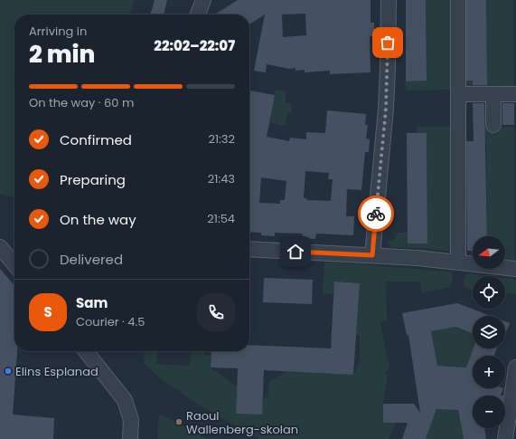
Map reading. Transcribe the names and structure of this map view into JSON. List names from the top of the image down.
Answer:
{
  "places": ["Elins Esplanad", "Raoul Wallenberg-skolan"],
  "north": "left",
  "page": {
    "heading": ["2 min", "Arriving in", "22:02–22:07"],
    "panel": ["Sam", "Courier · 4.5"],
    "bar": "On the way · 60 m",
    "list": [
      ["Confirmed", "21:32"],
      ["Preparing", "21:43"],
      ["On the way", "21:54"],
      "Delivered"
    ],
    "map_buttons": ["+", "−"],
    "round": "S"
  }
}
